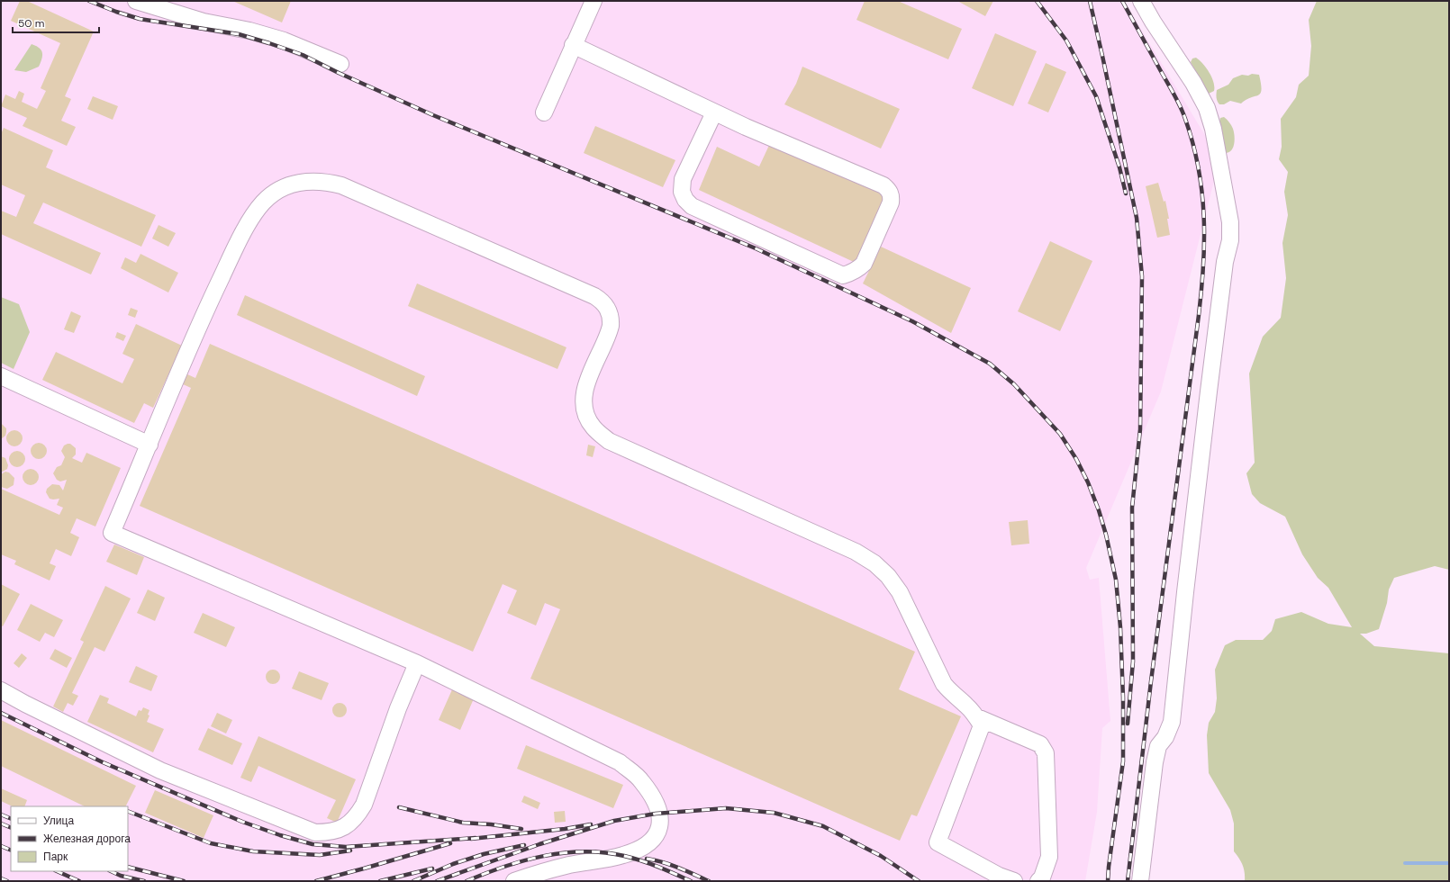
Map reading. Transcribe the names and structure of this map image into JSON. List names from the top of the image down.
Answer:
{
  "legend": ["Улица", "Железная дорога", "Парк"],
  "scale_bar": "50 m"
}
